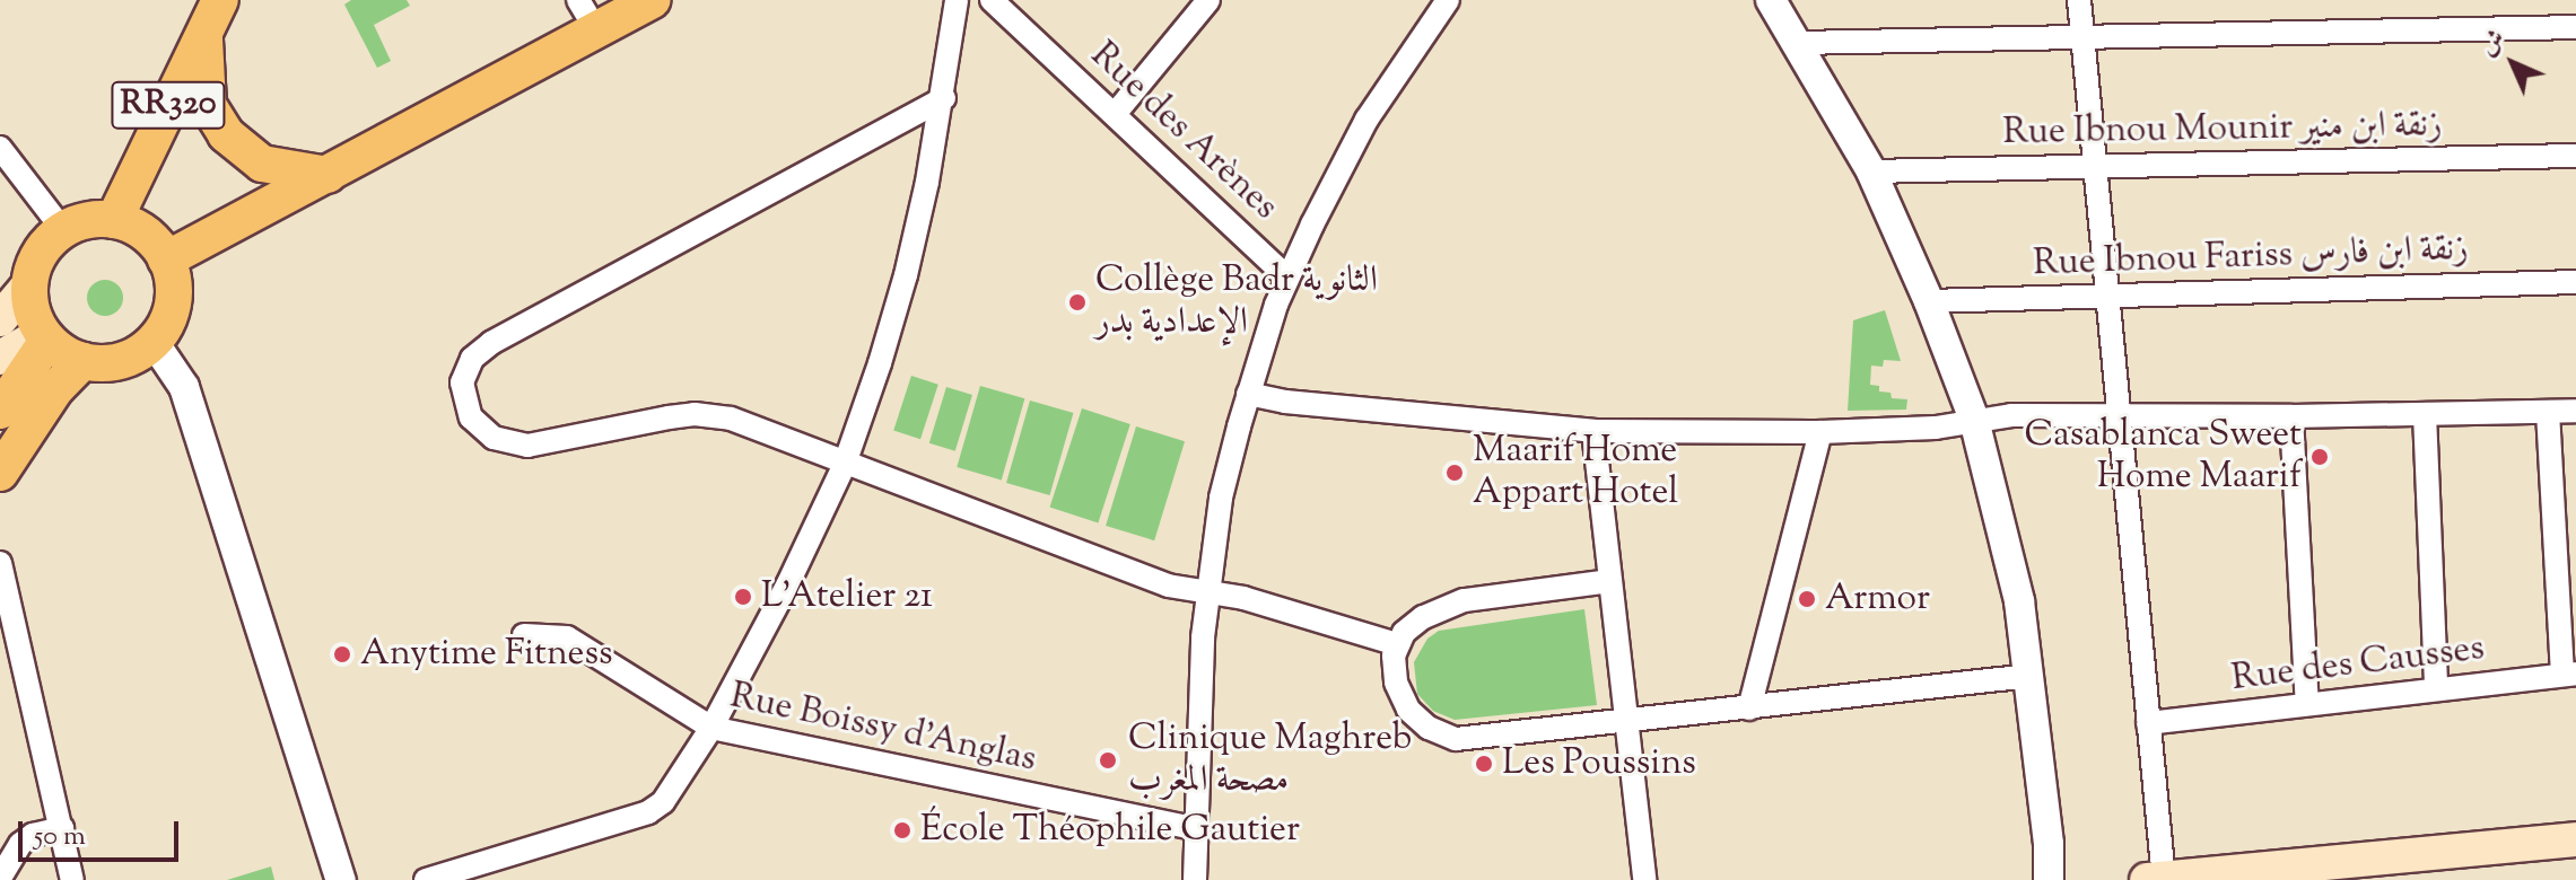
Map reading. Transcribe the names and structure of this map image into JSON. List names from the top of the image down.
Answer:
{
  "streets": {
    "main road": ["RR320"],
    "street": [
      "Rue Ibnou Mounir زنقة ابن منير",
      "Rue des Arènes",
      "Rue Ibnou Fariss زنقة ابن فارس",
      "Rue des Causses",
      "Rue Boissy d’Anglas"
    ]
  },
  "places": [
    "Collège Badr الثانوية الإعدادية بدر",
    "Casablanca Sweet Home Maarif",
    "Maarif Home Appart Hotel",
    "L'Atelier 21",
    "Armor",
    "Anytime Fitness",
    "Clinique Maghreb مصحة المغرب",
    "Les Poussins",
    "École Théophile Gautier"
  ],
  "scale_bar": "50 m",
  "north": "top left"
}
